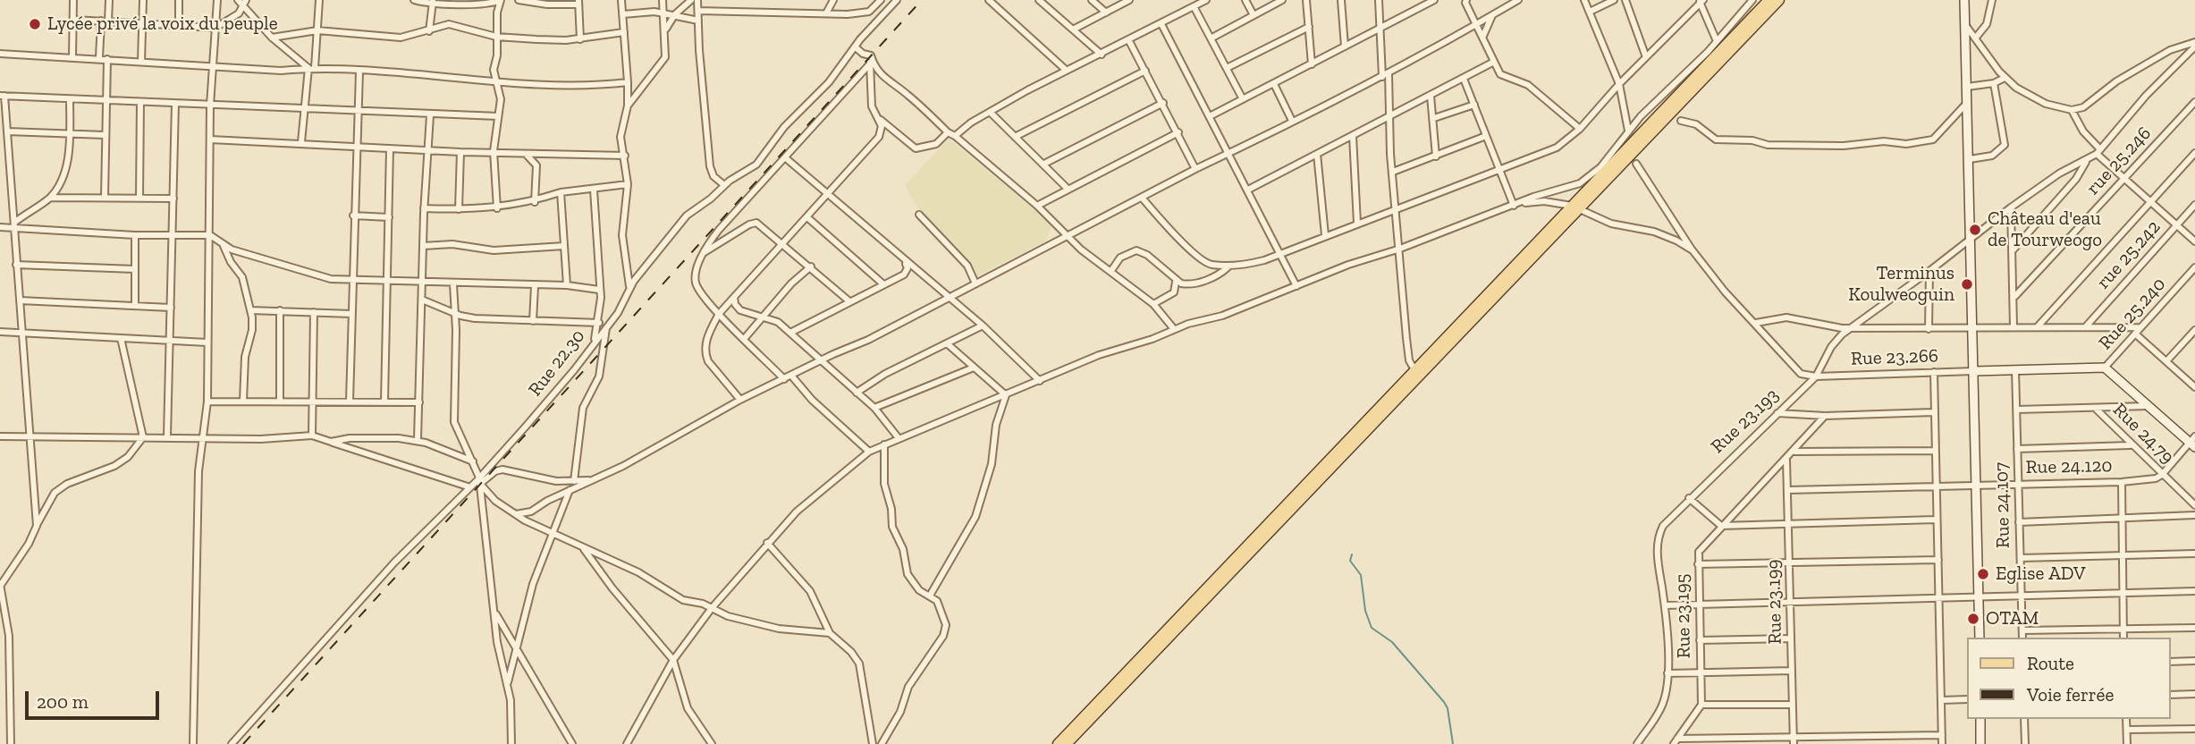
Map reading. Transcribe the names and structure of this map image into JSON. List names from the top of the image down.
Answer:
{
  "streets": {
    "street": [
      "rue 25.246",
      "rue 25.242",
      "Rue 25.240",
      "Rue 23.266",
      "Rue 22.30",
      "Rue 23.193",
      "Rue 24.79",
      "Rue 24.120",
      "Rue 24.107",
      "Rue 23.199",
      "Rue 23.195"
    ]
  },
  "crossings": [
    ["Rue 25.240", "Rue 23.266"],
    ["Rue 25.240", "Rue 24.107"],
    ["Rue 23.266", "Rue 23.193"],
    ["Rue 24.79", "Rue 24.120"],
    ["Rue 24.120", "Rue 24.107"],
    ["Rue 24.120", "Rue 23.199"],
    ["Rue 23.199", "Rue 23.195"]
  ],
  "places": [
    "Lycée privé la voix du peuple",
    "Château d'eau de Tourweogo",
    "Terminus Koulweoguin",
    "Eglise ADV",
    "OTAM"
  ],
  "legend": ["Route", "Voie ferrée"],
  "scale_bar": "200 m"
}
